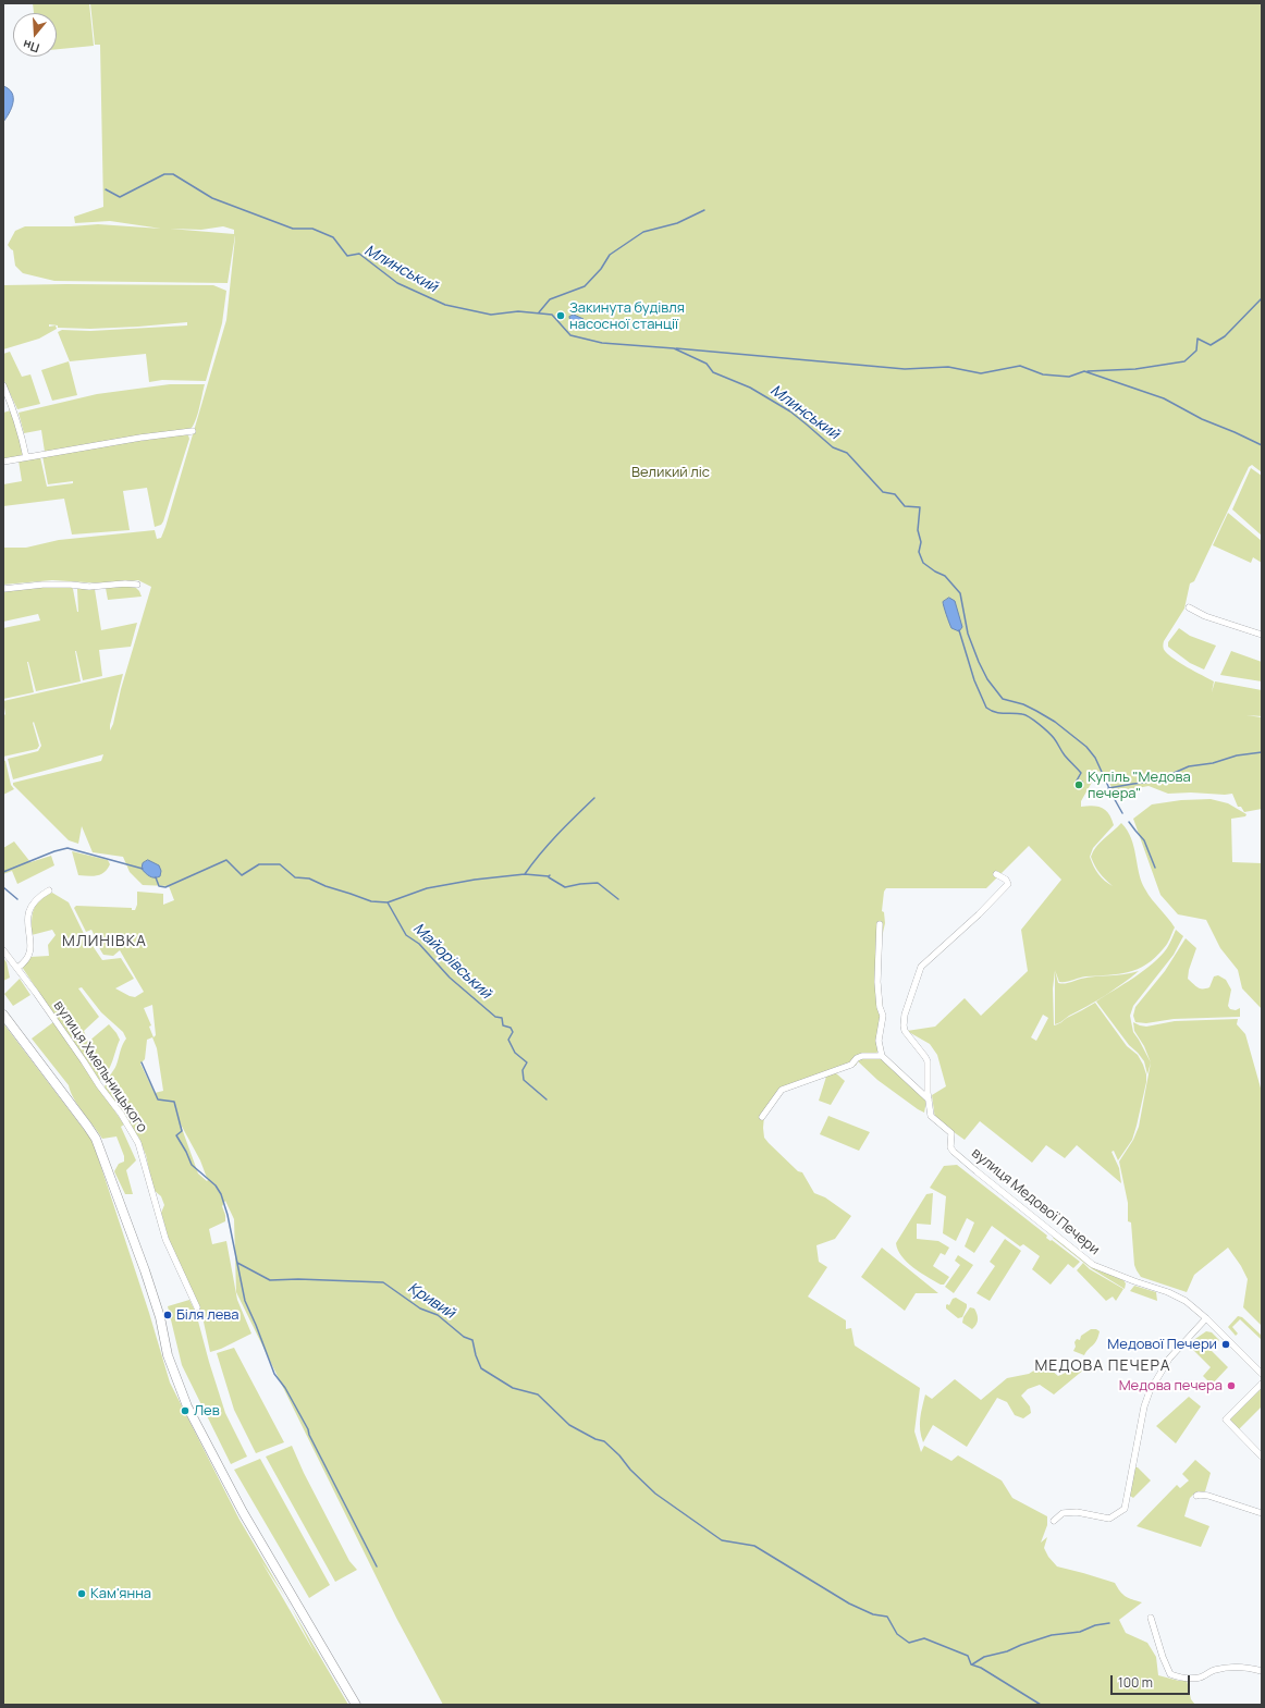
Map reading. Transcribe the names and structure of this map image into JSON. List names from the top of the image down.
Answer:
{
  "streets": {
    "street": ["вулиця Хмельницького", "вулиця Медової Печери"]
  },
  "districts": ["МЛИНІВКА", "МЕДОВА ПЕЧЕРА"],
  "water": ["Млинський", "Майорівський", "Кривий"],
  "parks": ["Великий ліс"],
  "places": [
    "Закинута будівля насосної станції",
    "Купіль \"Медова печера\"",
    "Бiля лева",
    "Медової Печери",
    "Медова печера",
    "Лев",
    "Кам'янна"
  ],
  "scale_bar": "100 m",
  "north": "bottom"
}
